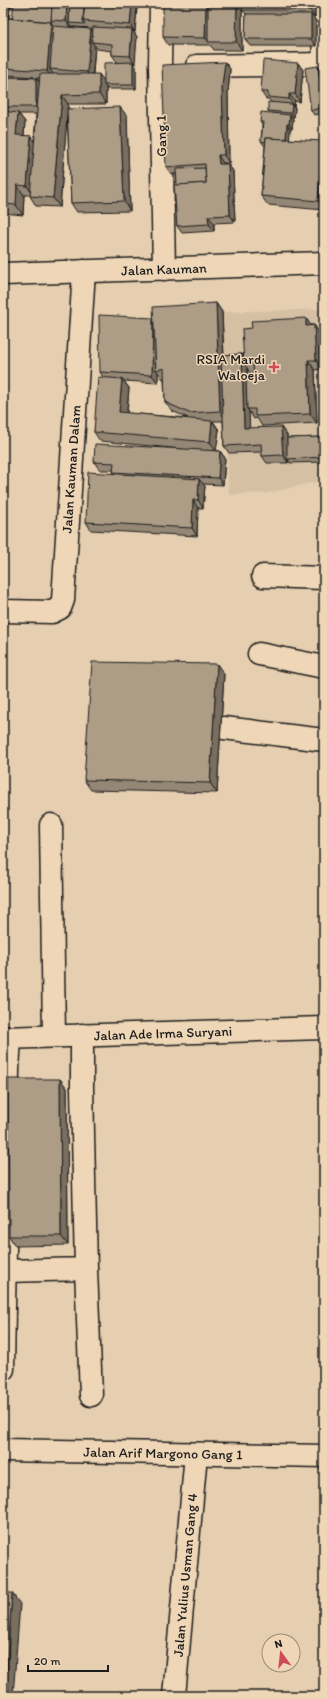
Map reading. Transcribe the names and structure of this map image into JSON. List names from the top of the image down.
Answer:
{
  "streets": {
    "street": [
      "Gang 1",
      "Jalan Kauman",
      "Jalan Kauman Dalam",
      "Jalan Ade Irma Suryani",
      "Jalan Arif Margono Gang 1",
      "Jalan Yulius Usman Gang 4"
    ]
  },
  "crossings": [
    ["Gang 1", "Jalan Kauman"],
    ["Jalan Kauman", "Jalan Kauman Dalam"],
    ["Jalan Arif Margono Gang 1", "Jalan Yulius Usman Gang 4"]
  ],
  "places": {
    "health": ["RSIA Mardi Waloeja"]
  },
  "scale_bar": "20 m",
  "north": "top"
}
